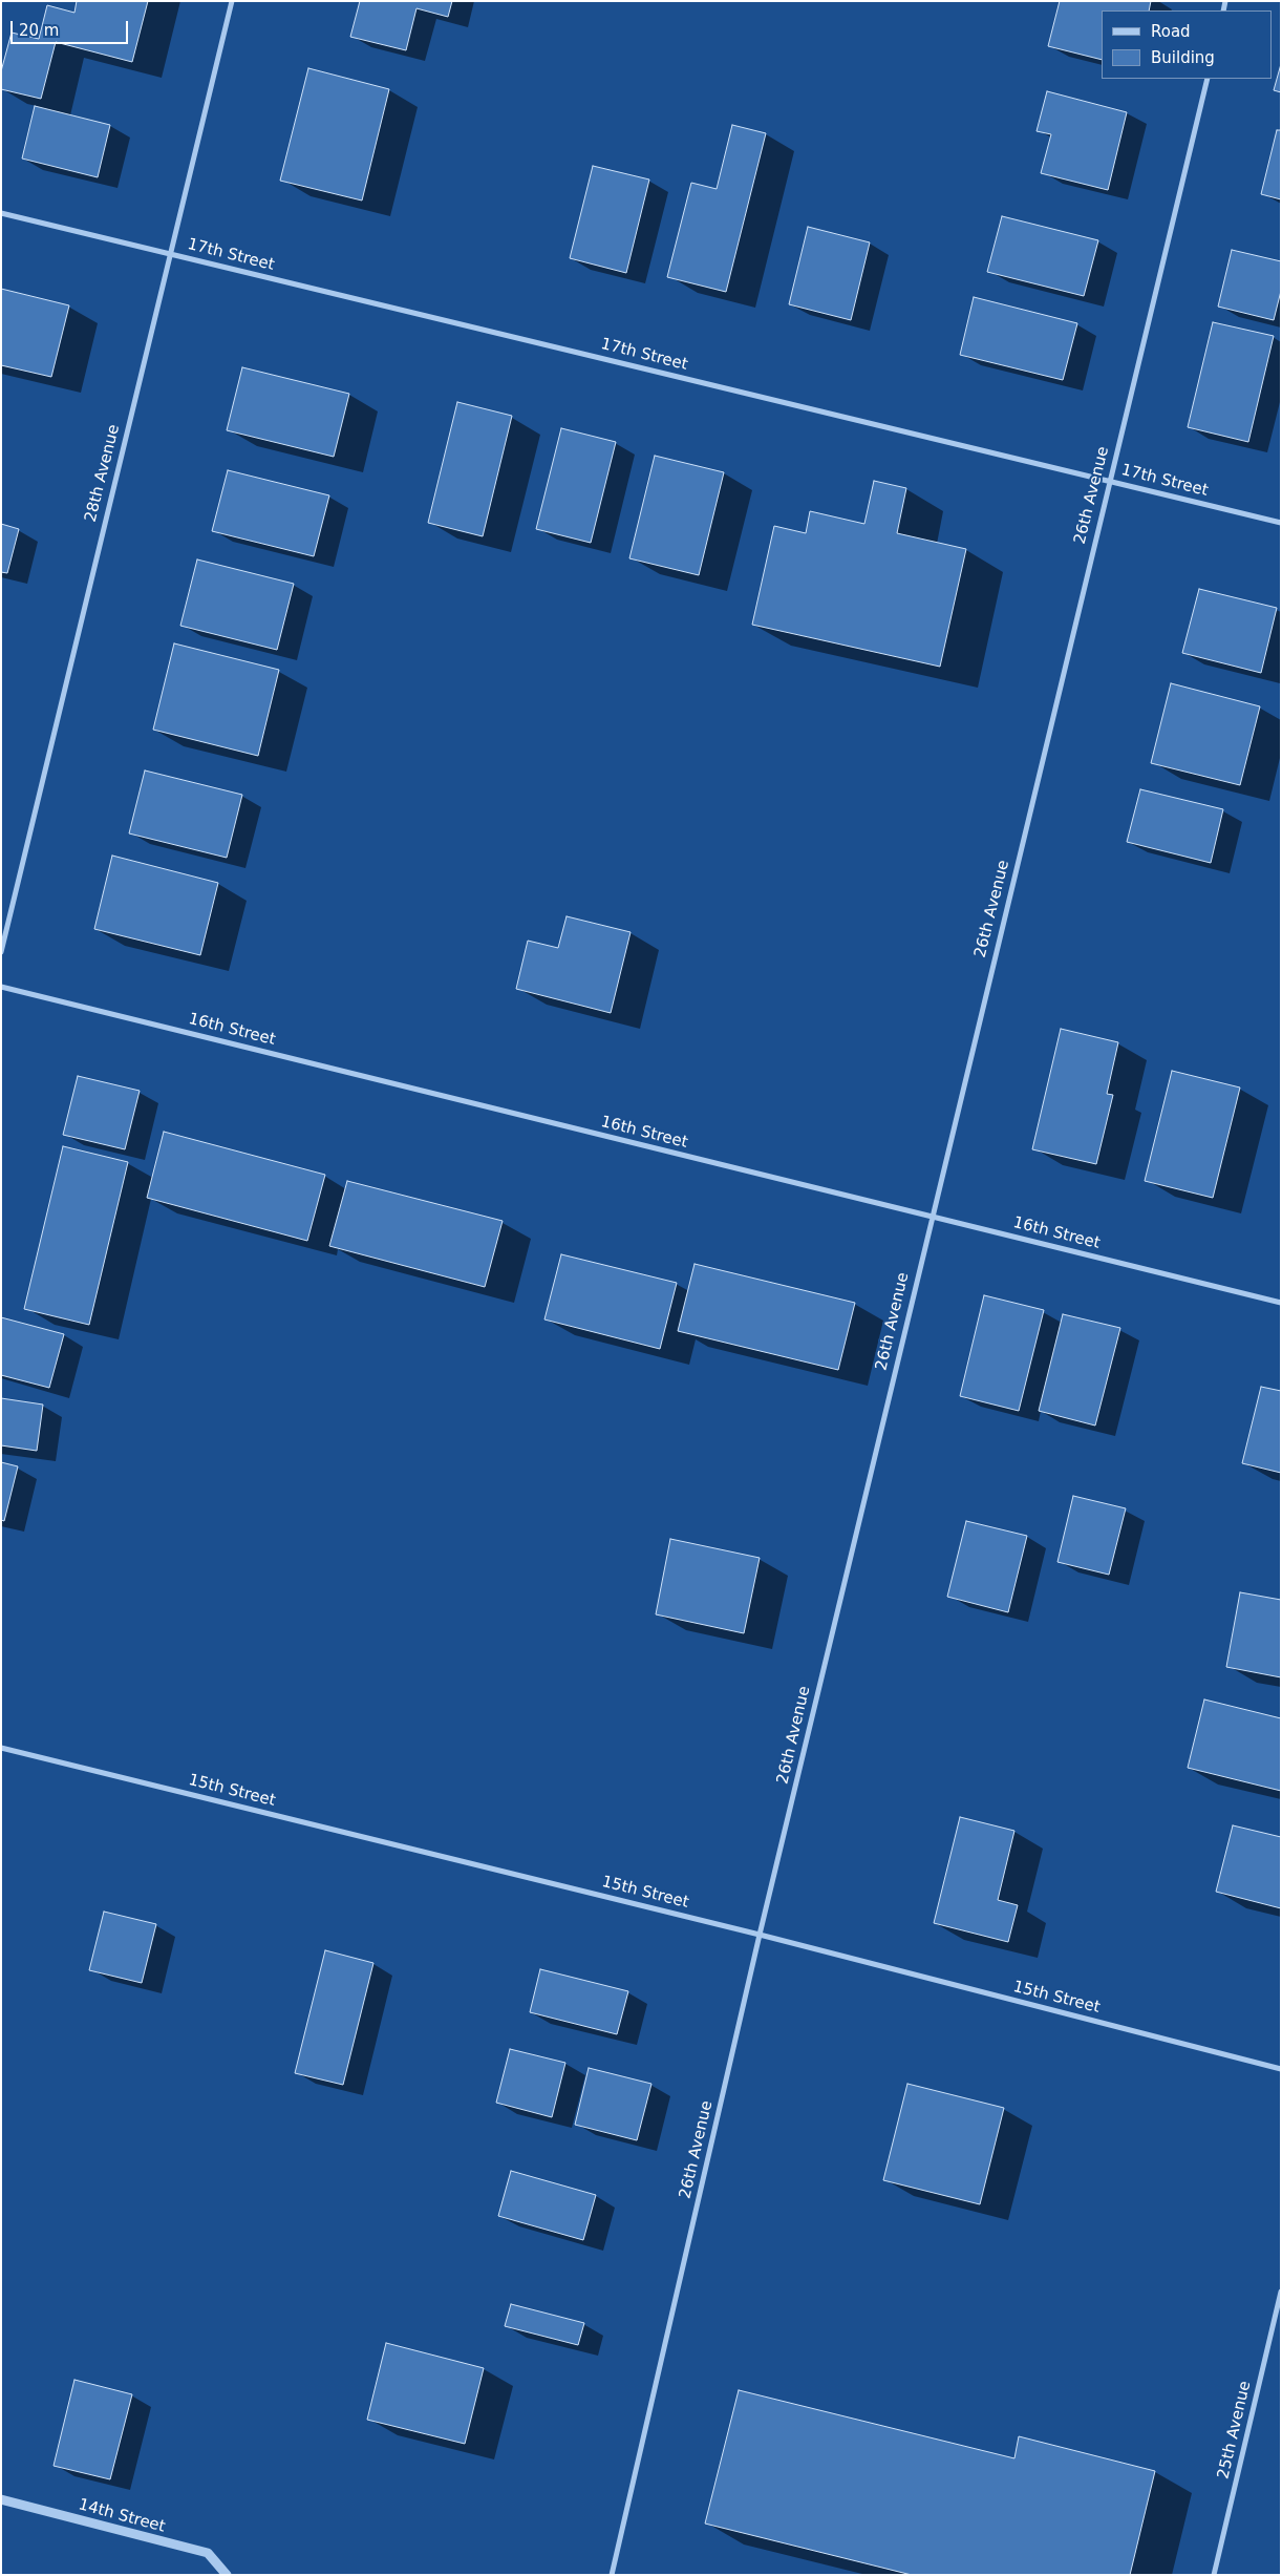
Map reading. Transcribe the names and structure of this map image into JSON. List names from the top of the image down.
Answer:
{
  "streets": {
    "street": [
      "17th Street",
      "28th Avenue",
      "26th Avenue",
      "16th Street",
      "15th Street",
      "25th Avenue",
      "14th Street"
    ]
  },
  "crossings": [
    ["17th Street", "28th Avenue"],
    ["17th Street", "26th Avenue"],
    ["26th Avenue", "16th Street"],
    ["26th Avenue", "15th Street"]
  ],
  "legend": ["Road", "Building"],
  "scale_bar": "20 m"
}
